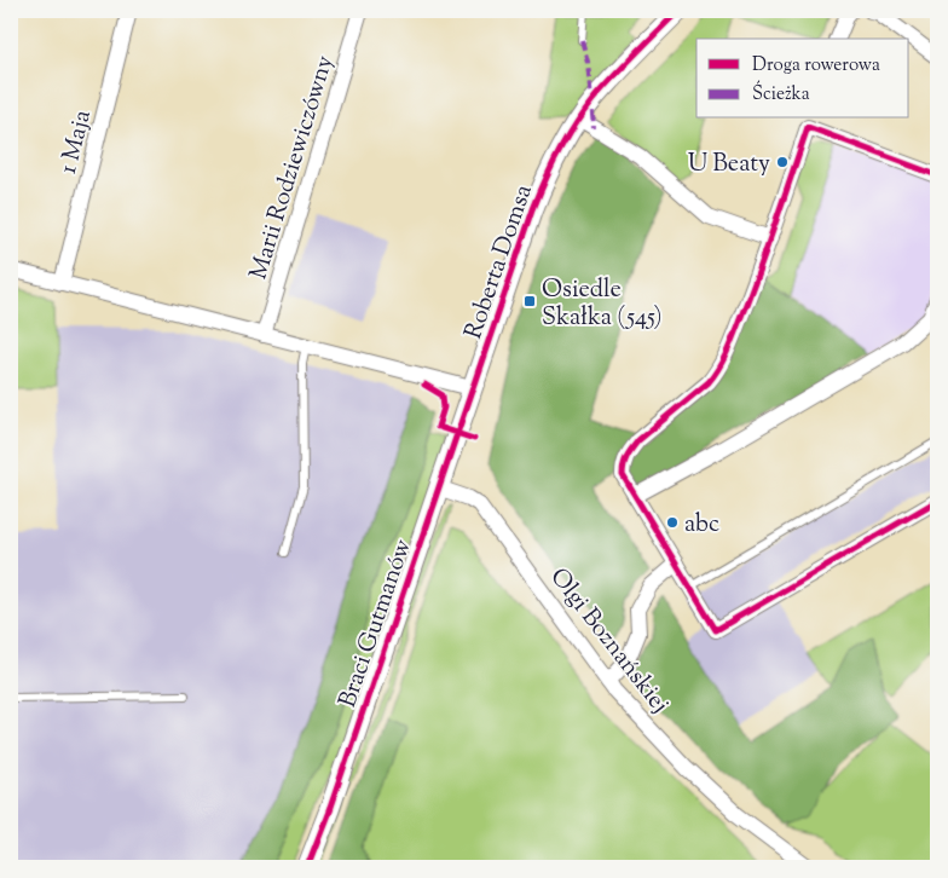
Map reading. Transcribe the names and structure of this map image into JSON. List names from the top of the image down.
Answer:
{
  "streets": {
    "street": [
      "1 Maja",
      "Marii Rodziewiczówny",
      "Roberta Domsa",
      "Braci Gutmanów",
      "Olgi Boznańskiej"
    ]
  },
  "crossings": [
    ["Roberta Domsa", "Braci Gutmanów"],
    ["Braci Gutmanów", "Olgi Boznańskiej"]
  ],
  "places": {
    "other": ["U Beaty", "abc"],
    "transit": ["Osiedle Skałka (545)"]
  },
  "legend": ["Droga rowerowa", "Ścieżka"]
}
